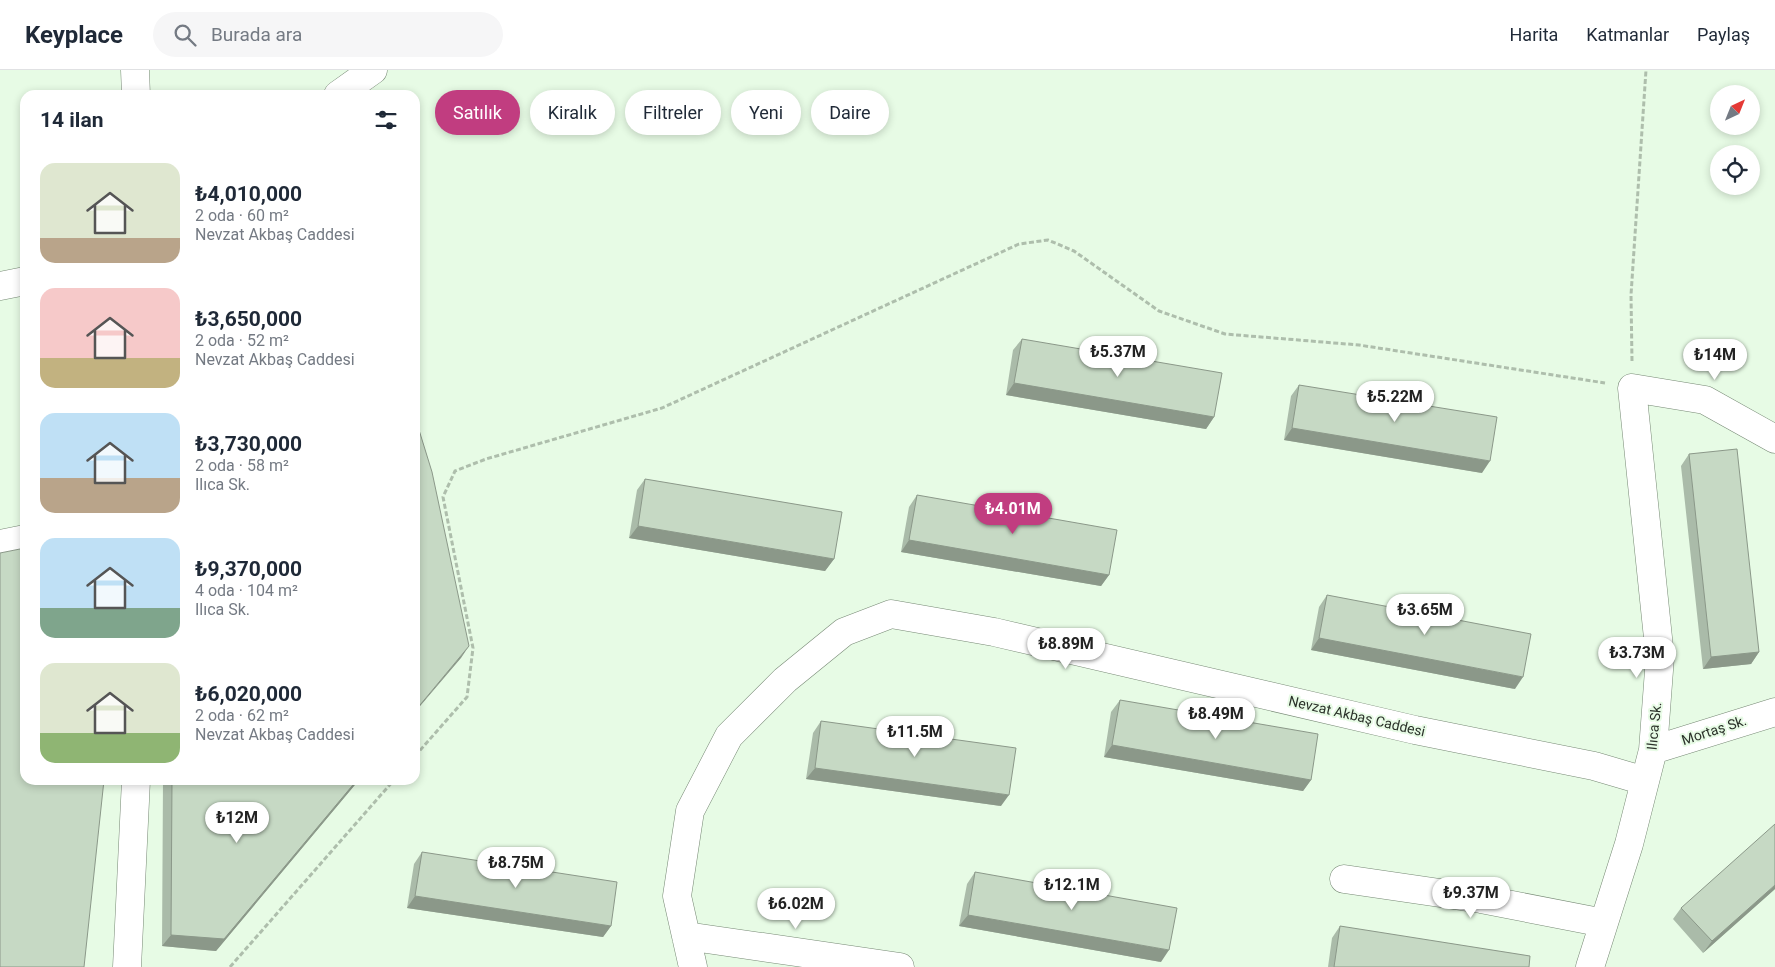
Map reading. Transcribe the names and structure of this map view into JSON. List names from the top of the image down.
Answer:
{
  "streets": {
    "street": ["Nevzat Akbaş Caddesi", "Ilıca Sk.", "Mortaş Sk."]
  },
  "crossings": [
    ["Nevzat Akbaş Caddesi", "Ilıca Sk."],
    ["Ilıca Sk.", "Mortaş Sk."]
  ],
  "north": "top right",
  "page": {
    "header": "Keyplace",
    "search": "Burada ara",
    "nav": ["Harita", "Katmanlar", "Paylaş"],
    "chip": [
      "Satılık",
      "Kiralık",
      "Filtreler",
      "Yeni",
      "Daire"
    ],
    "heading": "14 ilan",
    "list": [
      {
        "name": "₺4,010,000",
        "note": "2 oda · 60 m² · Nevzat Akbaş Caddesi"
      },
      {
        "name": "₺3,650,000",
        "note": "2 oda · 52 m² · Nevzat Akbaş Caddesi"
      },
      {
        "name": "₺3,730,000",
        "note": "2 oda · 58 m² · Ilıca Sk."
      },
      {
        "name": "₺9,370,000",
        "note": "4 oda · 104 m² · Ilıca Sk."
      },
      {
        "name": "₺6,020,000",
        "note": "2 oda · 62 m² · Nevzat Akbaş Caddesi"
      }
    ],
    "price": [
      "₺5.37M",
      "₺14M",
      "₺5.22M",
      "₺4.01M",
      "₺3.65M",
      "₺8.89M",
      "₺3.73M",
      "₺8.49M",
      "₺11.5M",
      "₺12M",
      "₺8.75M",
      "₺12.1M",
      "₺9.37M",
      "₺6.02M"
    ]
  }
}
